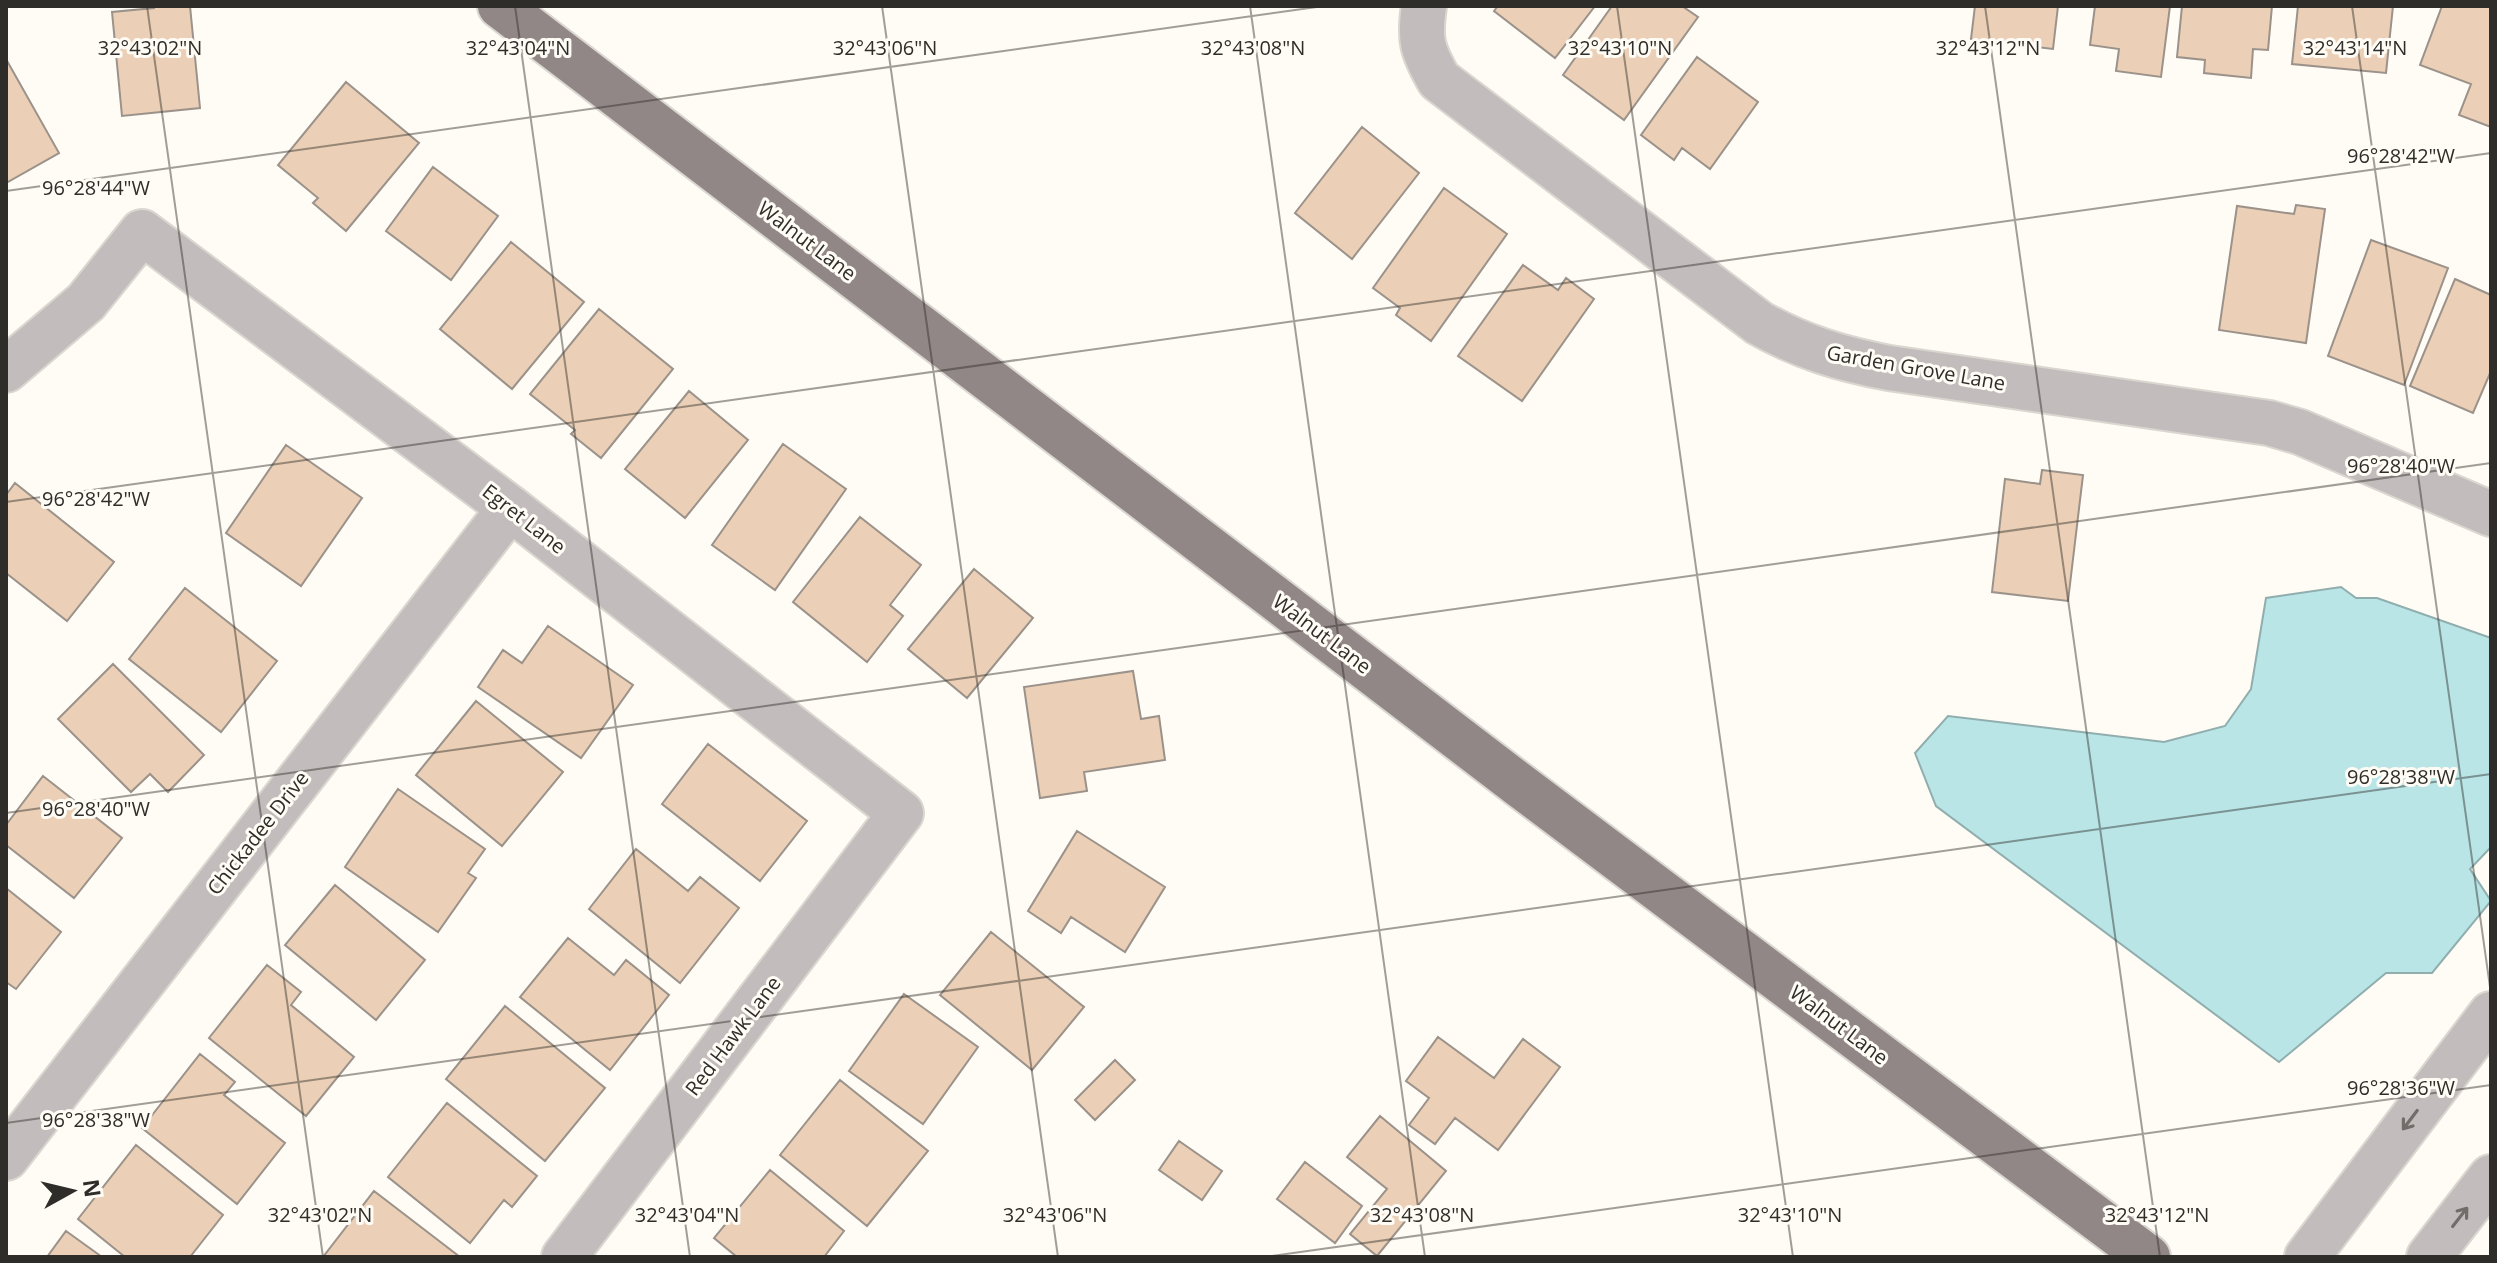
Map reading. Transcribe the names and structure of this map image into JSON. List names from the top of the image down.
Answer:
{
  "streets": {
    "main road": ["Walnut Lane"],
    "street": [
      "Garden Grove Lane",
      "Egret Lane",
      "Chickadee Drive",
      "Red Hawk Lane"
    ]
  },
  "crossings": [
    ["Egret Lane", "Chickadee Drive"],
    ["Egret Lane", "Red Hawk Lane"]
  ],
  "north": "right",
  "coordinates": [
    "32°43'02\"N",
    "32°43'04\"N",
    "32°43'06\"N",
    "32°43'08\"N",
    "32°43'10\"N",
    "32°43'12\"N",
    "32°43'14\"N",
    "96°28'42\"W",
    "96°28'44\"W",
    "96°28'40\"W",
    "96°28'38\"W",
    "96°28'36\"W"
  ]
}
